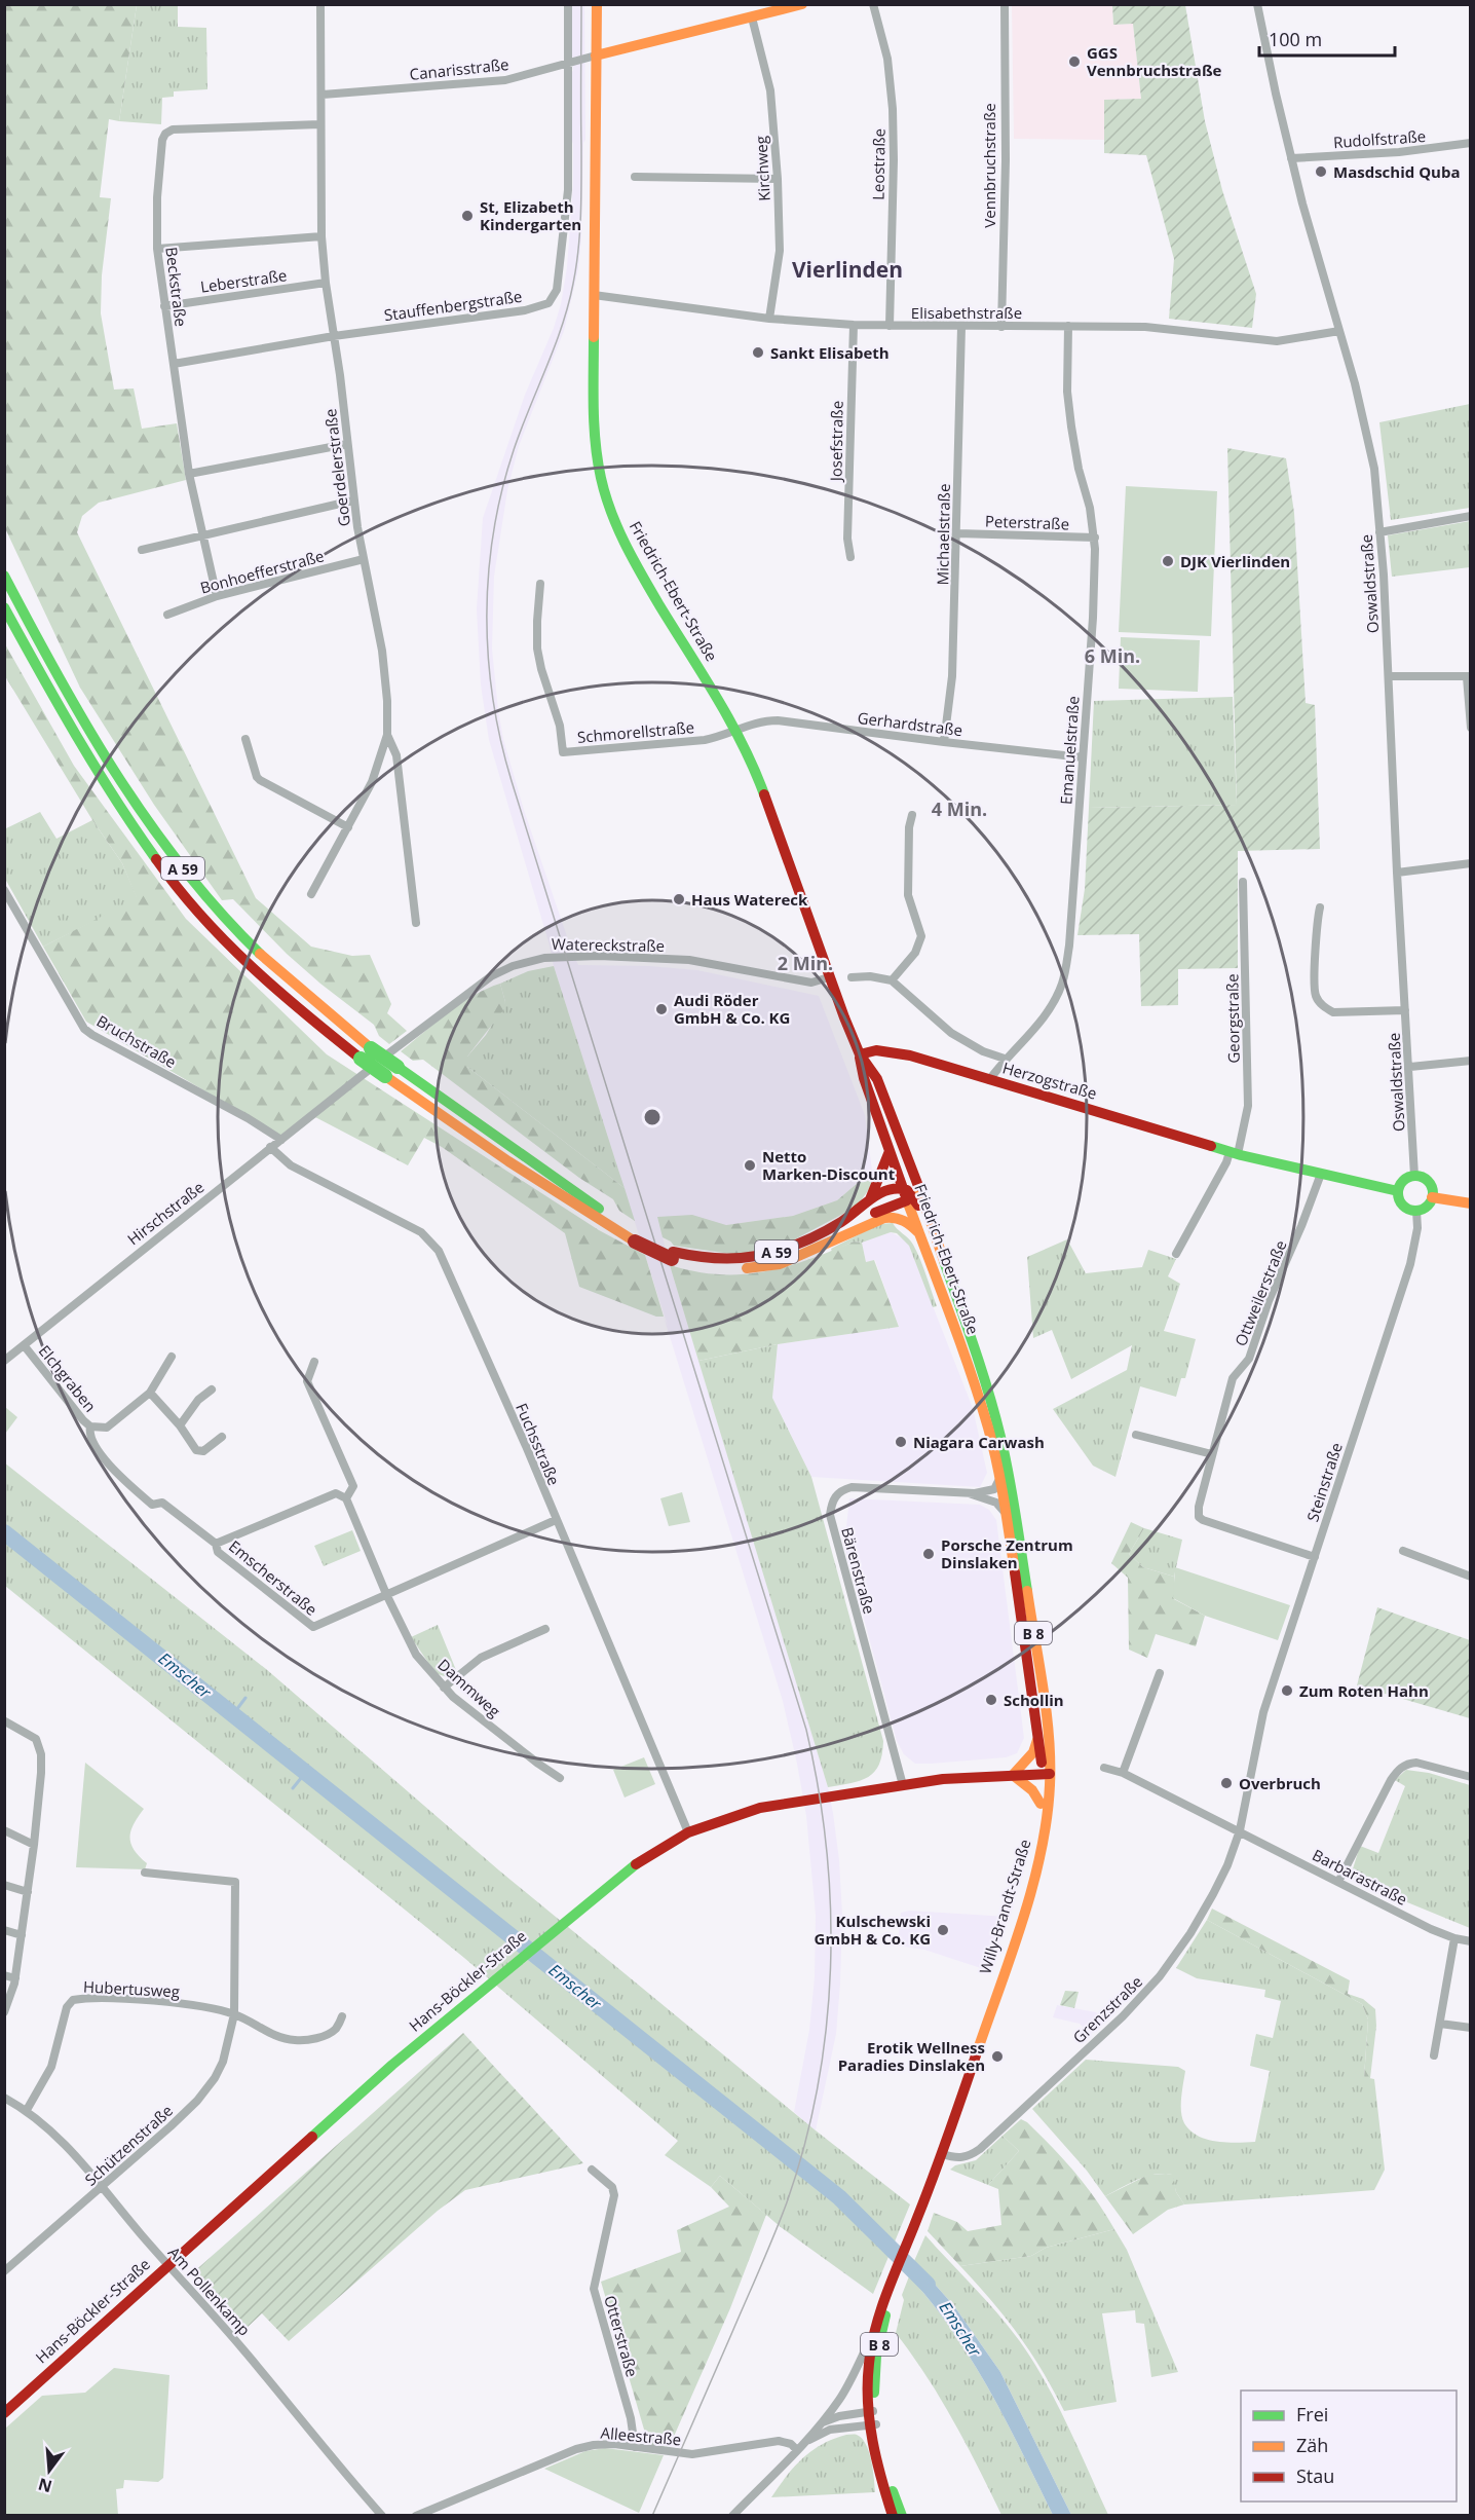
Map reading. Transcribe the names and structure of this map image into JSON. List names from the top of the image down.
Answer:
{
  "streets": {
    "main road": [
      "Friedrich-Ebert-Straße",
      "A 59",
      "Herzogstraße",
      "B 8",
      "Willy-Brandt-Straße",
      "Hans-Böckler-Straße"
    ],
    "street": [
      "Canarisstraße",
      "Rudolfstraße",
      "Leostraße",
      "Vennbruchstraße",
      "Kirchweg",
      "Leberstraße",
      "Beckstraße",
      "Stauffenbergstraße",
      "Elisabethstraße",
      "Josefstraße",
      "Goerdelerstraße",
      "Peterstraße",
      "Michaelstraße",
      "Bonhoefferstraße",
      "Oswaldstraße",
      "Gerhardstraße",
      "Schmorellstraße",
      "Emanuelstraße",
      "Watereckstraße",
      "Georgstraße",
      "Bruchstraße",
      "Hirschstraße",
      "Ottweilerstraße",
      "Elchgraben",
      "Fuchsstraße",
      "Steinstraße",
      "Bärenstraße",
      "Emscherstraße",
      "Dammweg",
      "Barbarastraße",
      "Hubertusweg",
      "Grenzstraße",
      "Schützenstraße",
      "Am Pollenkamp",
      "Otterstraße",
      "Alleestraße"
    ]
  },
  "crossings": [
    ["Canarisstraße", "Stauffenbergstraße"],
    ["Canarisstraße", "Goerdelerstraße"],
    ["Canarisstraße", "Friedrich-Ebert-Straße"],
    ["Rudolfstraße", "Oswaldstraße"],
    ["Leostraße", "Elisabethstraße"],
    ["Vennbruchstraße", "Elisabethstraße"],
    ["Kirchweg", "Elisabethstraße"],
    ["Leberstraße", "Beckstraße"],
    ["Leberstraße", "Goerdelerstraße"],
    ["Beckstraße", "Stauffenbergstraße"],
    ["Beckstraße", "Goerdelerstraße"],
    ["Beckstraße", "Bonhoefferstraße"],
    ["Stauffenbergstraße", "Goerdelerstraße"],
    ["Elisabethstraße", "Josefstraße"],
    ["Elisabethstraße", "Michaelstraße"],
    ["Elisabethstraße", "Oswaldstraße"],
    ["Elisabethstraße", "Friedrich-Ebert-Straße"],
    ["Elisabethstraße", "Emanuelstraße"],
    ["Goerdelerstraße", "Bonhoefferstraße"],
    ["Peterstraße", "Michaelstraße"],
    ["Peterstraße", "Emanuelstraße"],
    ["Michaelstraße", "Gerhardstraße"],
    ["Oswaldstraße", "Herzogstraße"],
    ["Oswaldstraße", "Steinstraße"],
    ["Friedrich-Ebert-Straße", "Gerhardstraße"],
    ["Friedrich-Ebert-Straße", "Schmorellstraße"],
    ["Friedrich-Ebert-Straße", "Watereckstraße"],
    ["Friedrich-Ebert-Straße", "Herzogstraße"],
    ["Friedrich-Ebert-Straße", "Willy-Brandt-Straße"],
    ["Gerhardstraße", "Schmorellstraße"],
    ["Gerhardstraße", "Emanuelstraße"],
    ["Emanuelstraße", "Herzogstraße"],
    ["Watereckstraße", "Hirschstraße"],
    ["Georgstraße", "Herzogstraße"],
    ["Bruchstraße", "Hirschstraße"],
    ["Herzogstraße", "Ottweilerstraße"],
    ["Herzogstraße", "Steinstraße"],
    ["Hirschstraße", "Elchgraben"],
    ["Hirschstraße", "Fuchsstraße"],
    ["Ottweilerstraße", "Steinstraße"],
    ["Elchgraben", "Emscherstraße"],
    ["Fuchsstraße", "Emscherstraße"],
    ["Fuchsstraße", "Hans-Böckler-Straße"],
    ["Steinstraße", "Grenzstraße"],
    ["Bärenstraße", "Willy-Brandt-Straße"],
    ["Bärenstraße", "Hans-Böckler-Straße"],
    ["Emscherstraße", "Dammweg"],
    ["B 8", "Willy-Brandt-Straße"],
    ["Barbarastraße", "Grenzstraße"],
    ["Willy-Brandt-Straße", "Hans-Böckler-Straße"],
    ["Willy-Brandt-Straße", "Grenzstraße"],
    ["Hans-Böckler-Straße", "Am Pollenkamp"],
    ["Hubertusweg", "Schützenstraße"],
    ["Hubertusweg", "Am Pollenkamp"],
    ["Schützenstraße", "Am Pollenkamp"],
    ["Otterstraße", "Alleestraße"]
  ],
  "districts": ["Vierlinden"],
  "water": ["Emscher"],
  "places": [
    "GGS Vennbruchstraße",
    "Masdschid Quba",
    "St, Elizabeth Kindergarten",
    "Sankt Elisabeth",
    "DJK Vierlinden",
    "Haus Watereck",
    "Audi Röder GmbH & Co. KG",
    "Netto Marken-Discount",
    "Niagara Carwash",
    "Porsche Zentrum Dinslaken",
    "Zum Roten Hahn",
    "Schollin",
    "Overbruch",
    "Kulschewski GmbH & Co. KG",
    "Erotik Wellness Paradies Dinslaken"
  ],
  "legend": ["Frei", "Zäh", "Stau"],
  "scale_bar": "100 m",
  "north": "bottom",
  "rings": ["6 Min.", "4 Min.", "2 Min."]
}
